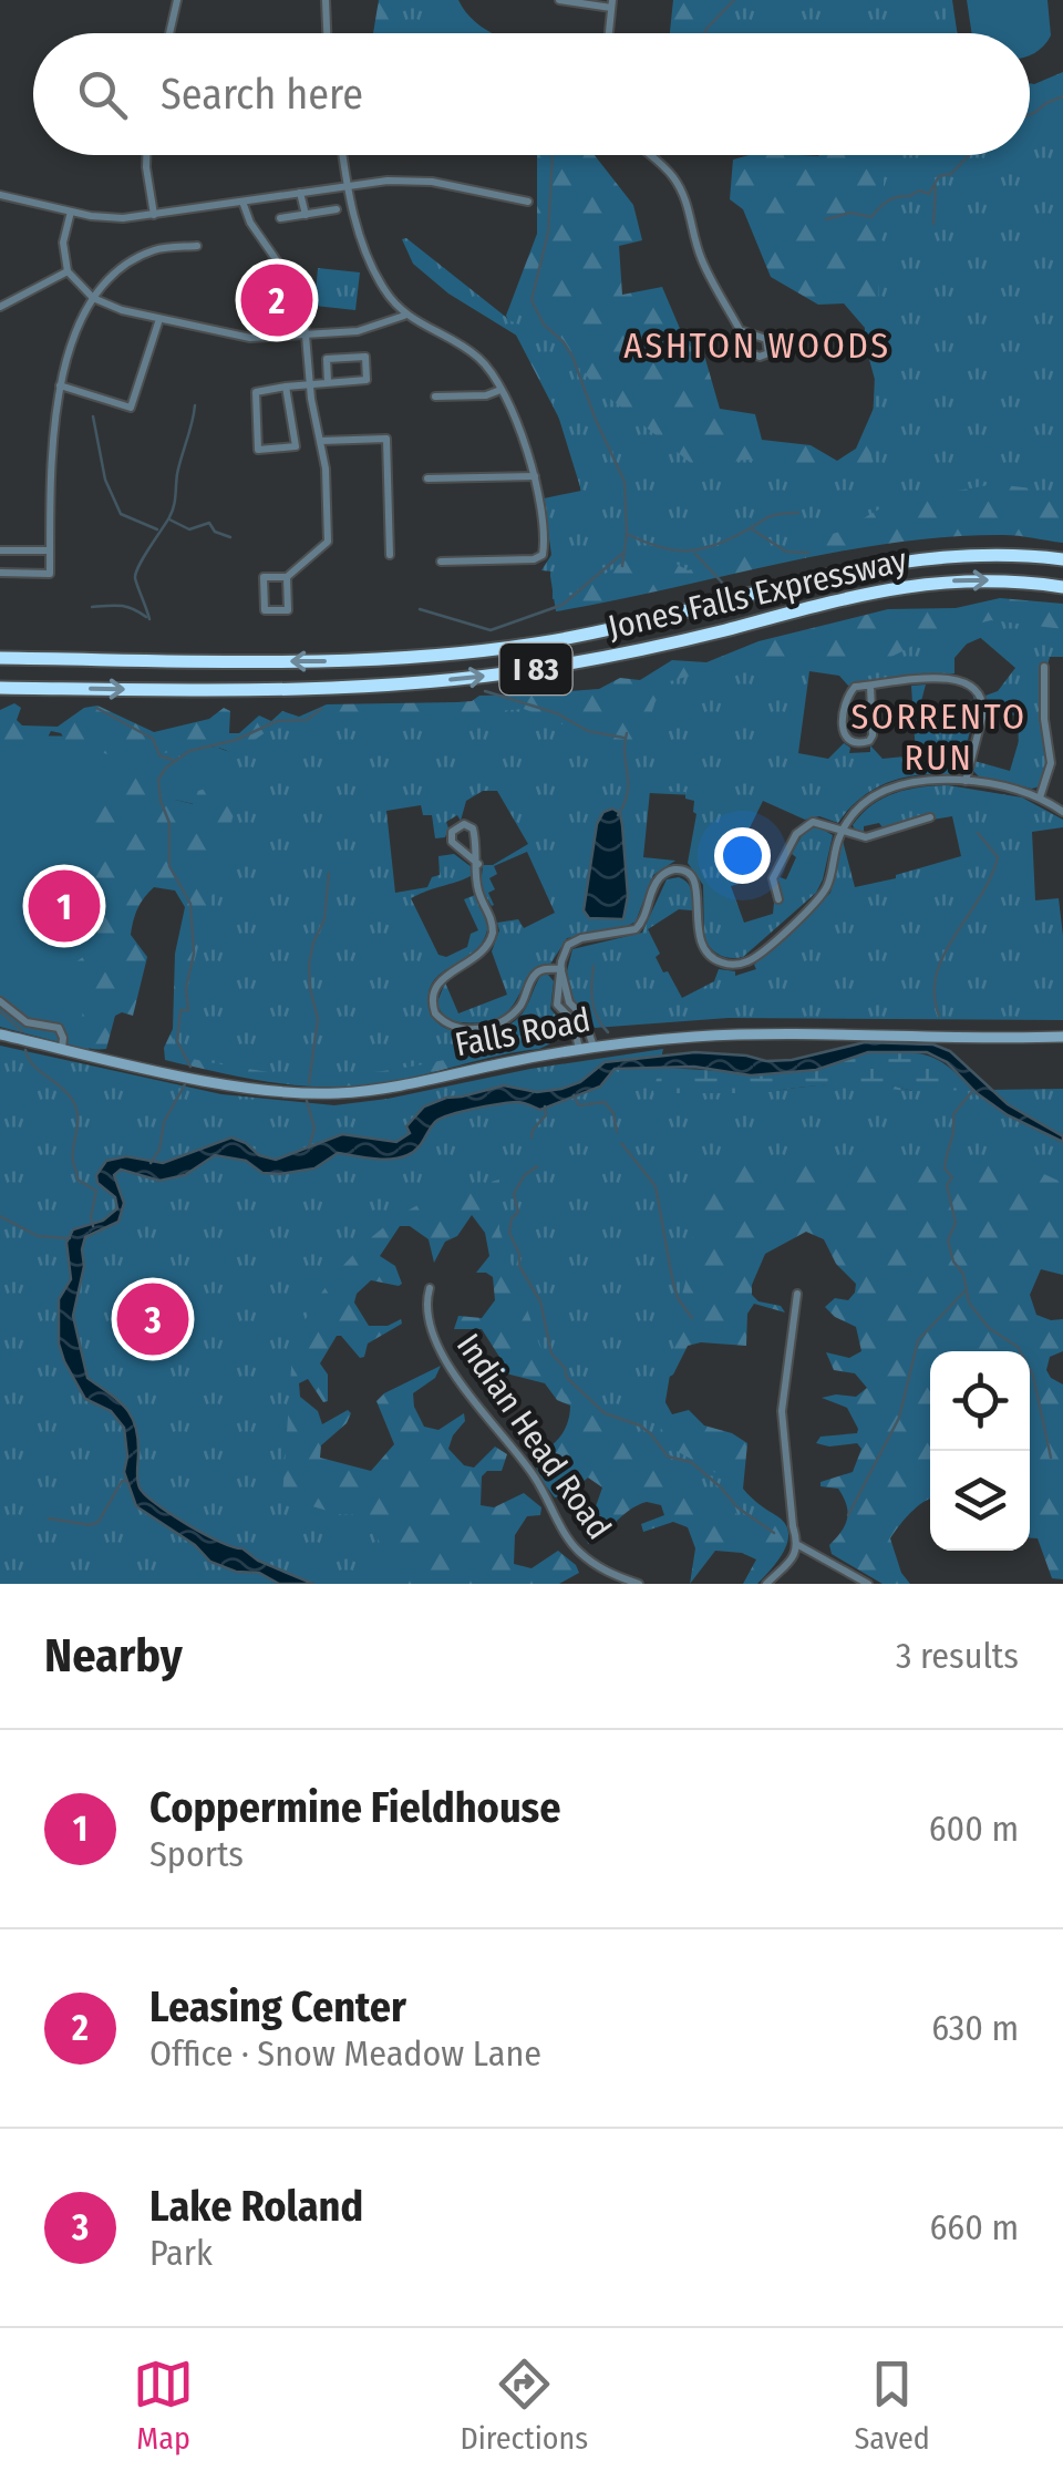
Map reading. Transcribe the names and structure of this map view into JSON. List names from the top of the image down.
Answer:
{
  "streets": {
    "highway": ["Jones Falls Expressway", "I 83"],
    "main road": ["Falls Road"],
    "street": ["Indian Head Road"]
  },
  "districts": ["ASHTON WOODS", "SORRENTO RUN"],
  "page": {
    "search": "Search here",
    "pins": ["2", "1", "3"],
    "heading": ["Nearby", "3 results"],
    "list": [
      {
        "mark": "1",
        "name": "Coppermine Fieldhouse",
        "note": "Sports",
        "value": "600 m"
      },
      {
        "mark": "2",
        "name": "Leasing Center",
        "note": "Office · Snow Meadow Lane",
        "value": "630 m"
      },
      {
        "mark": "3",
        "name": "Lake Roland",
        "note": "Park",
        "value": "660 m"
      }
    ],
    "nav": ["Map", "Directions", "Saved"]
  }
}
